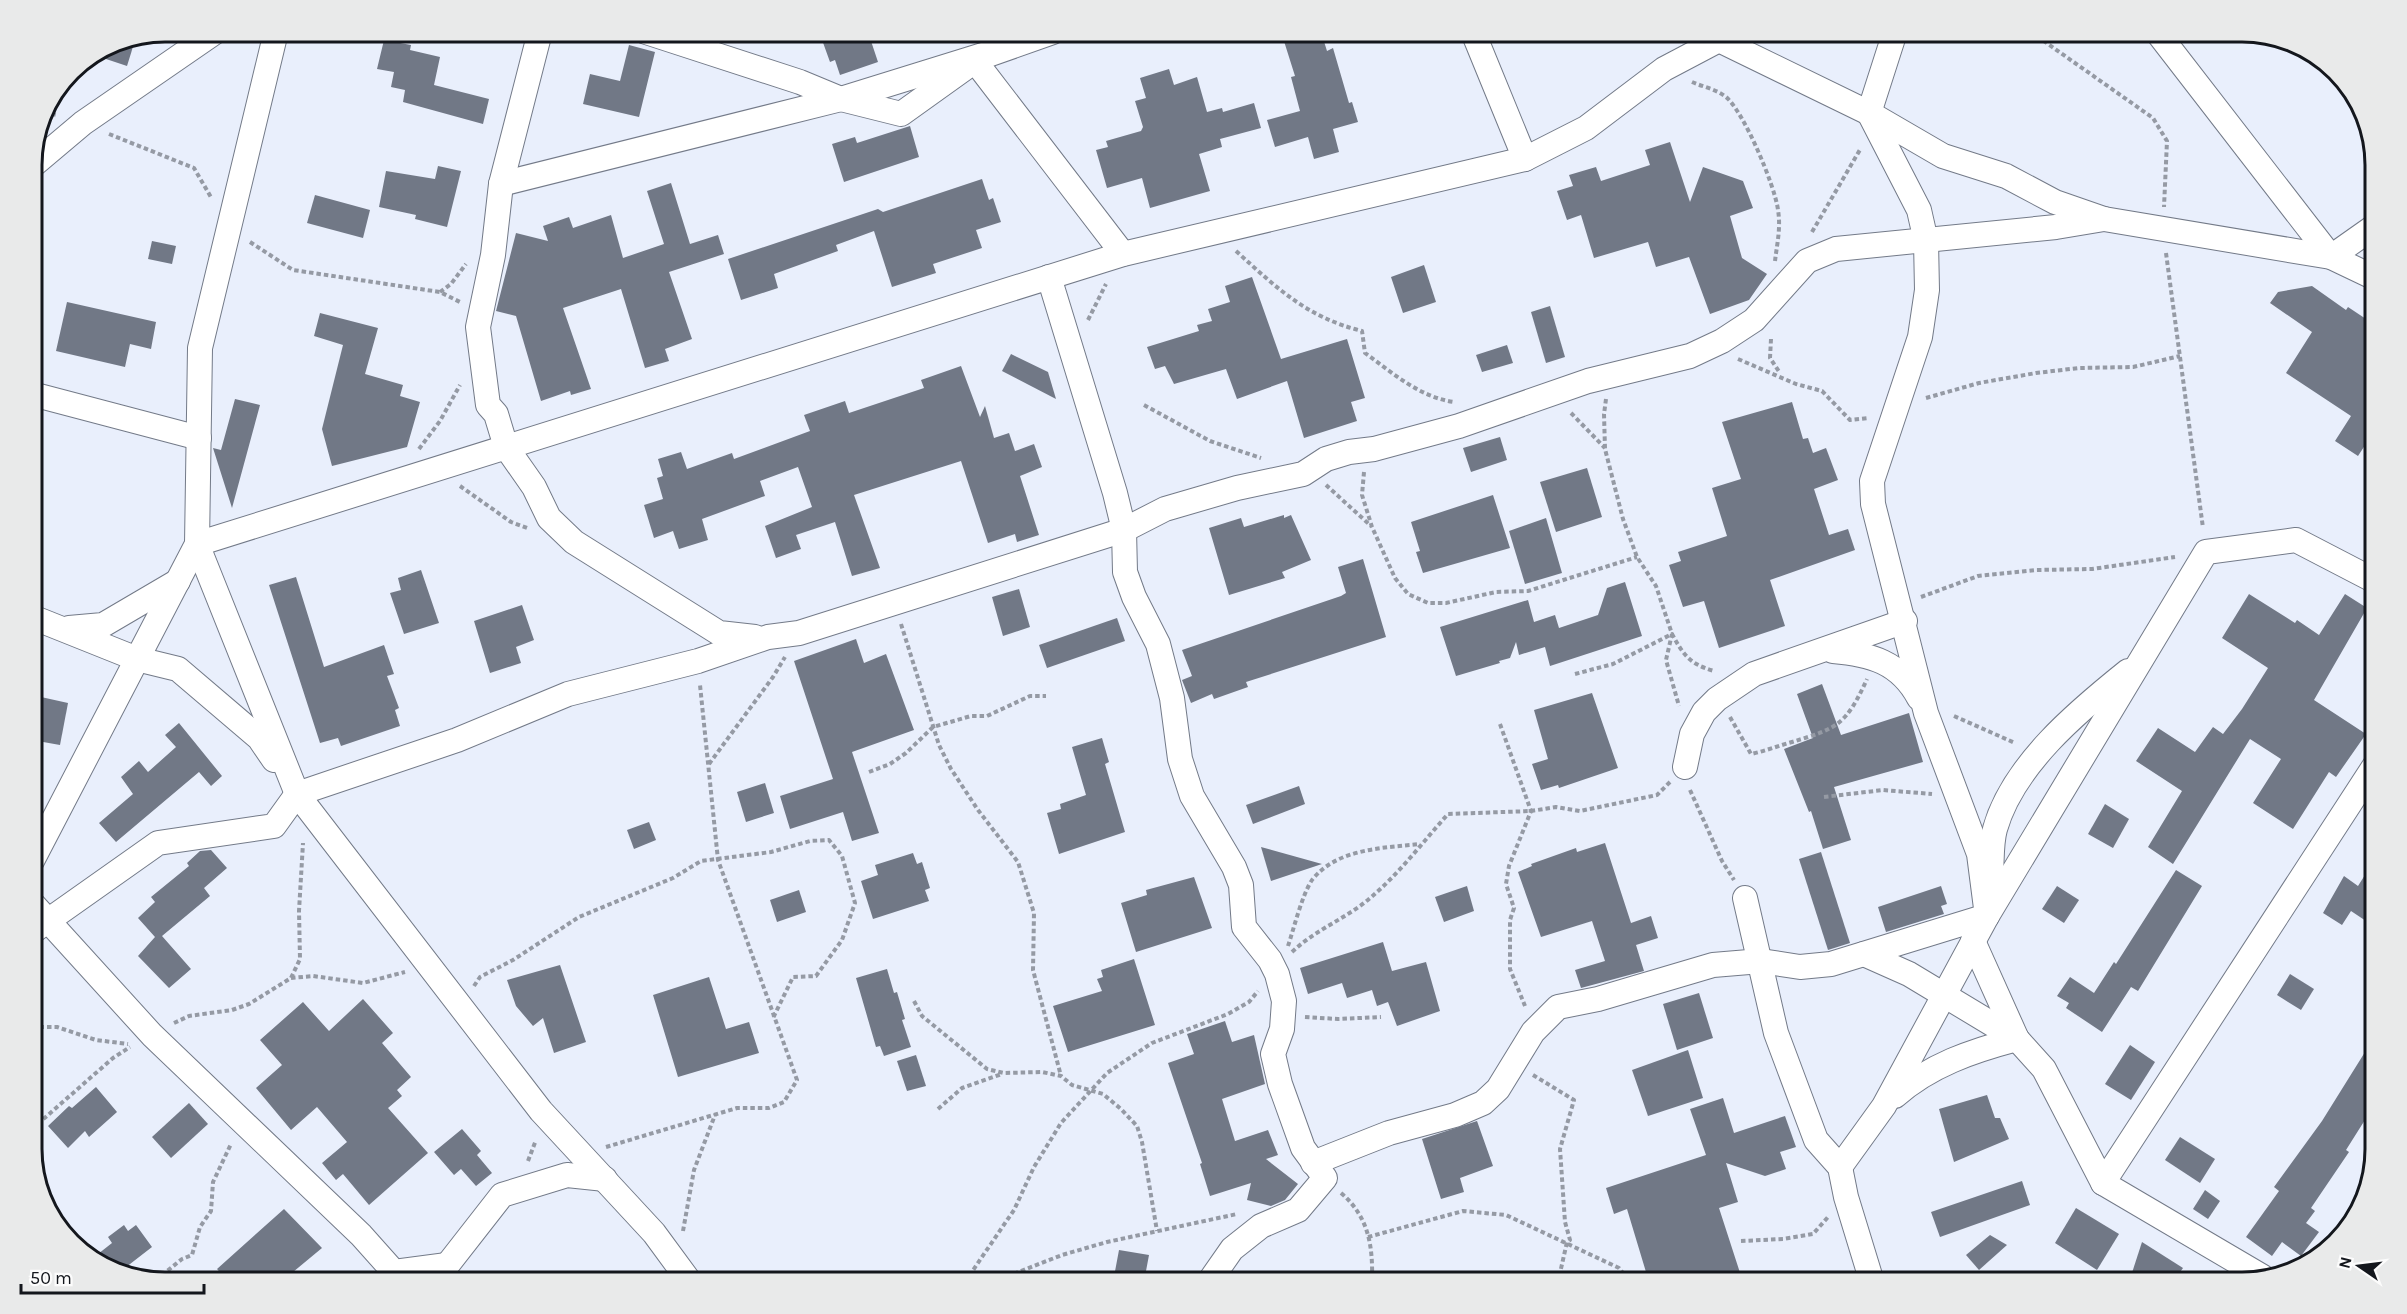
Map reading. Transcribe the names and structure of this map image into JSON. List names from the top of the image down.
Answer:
{
  "scale_bar": "50 m",
  "north": "left"
}
